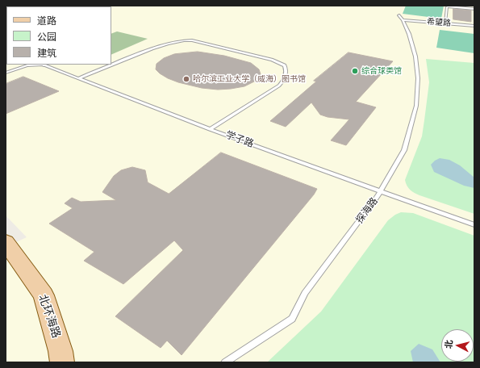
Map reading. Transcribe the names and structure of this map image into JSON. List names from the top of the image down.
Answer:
{
  "streets": {
    "main road": ["北环海路"],
    "lane": ["希望路", "学子路", "探海路"]
  },
  "crossings": [
    ["希望路", "探海路"],
    ["学子路", "探海路"]
  ],
  "places": ["综合球类馆", "哈尔滨工业大学（威海）图书馆"],
  "legend": ["道路", "公园", "建筑"],
  "north": "left"
}
